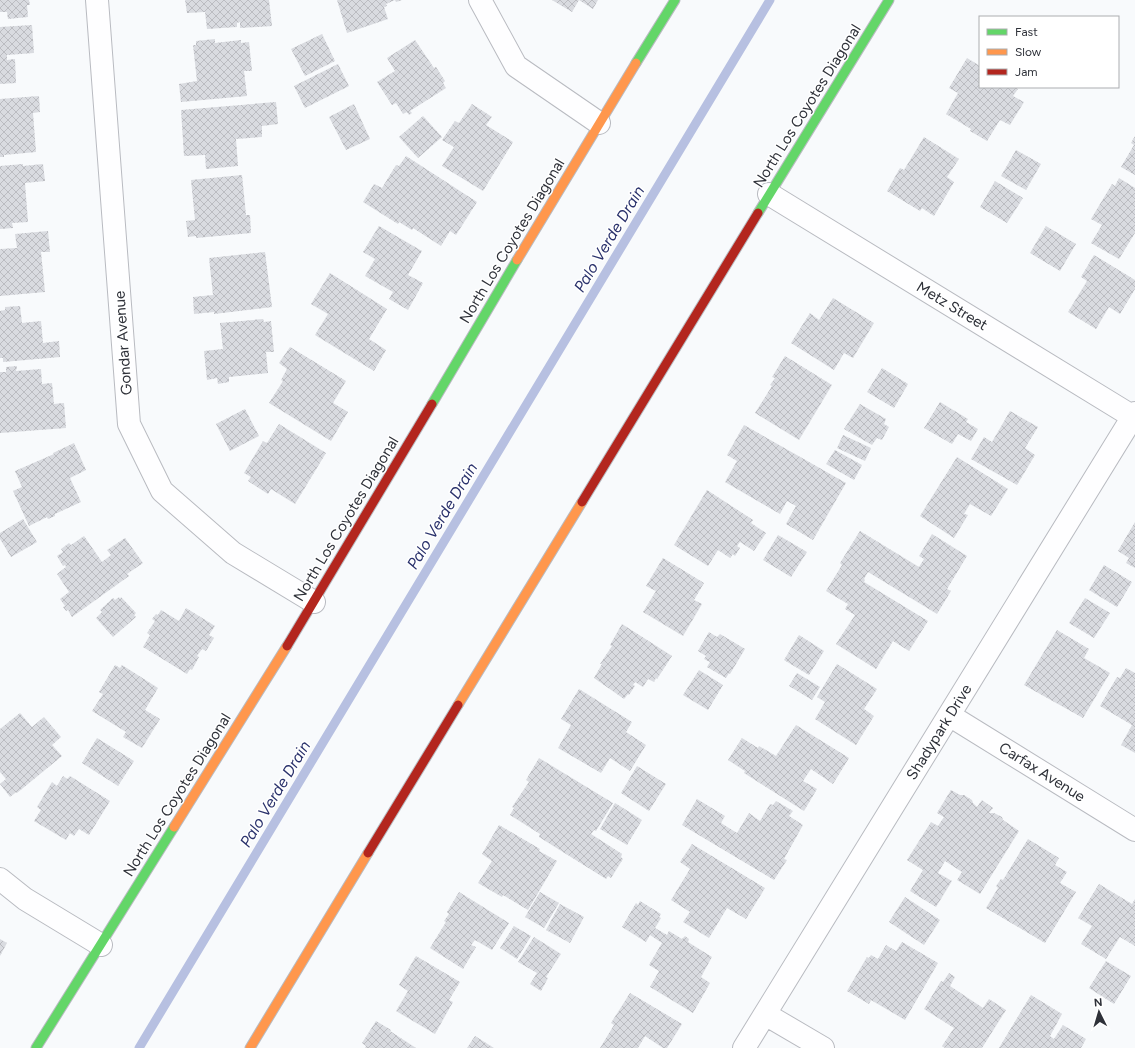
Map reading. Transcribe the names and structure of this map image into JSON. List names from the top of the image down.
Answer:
{
  "streets": {
    "street": [
      "North Los Coyotes Diagonal",
      "Metz Street",
      "Gondar Avenue",
      "Shadypark Drive",
      "Carfax Avenue"
    ]
  },
  "crossings": [
    ["North Los Coyotes Diagonal", "Metz Street"],
    ["North Los Coyotes Diagonal", "Gondar Avenue"],
    ["Metz Street", "Shadypark Drive"],
    ["Shadypark Drive", "Carfax Avenue"]
  ],
  "water": ["Palo Verde Drain"],
  "legend": ["Fast", "Slow", "Jam"],
  "north": "top"
}
